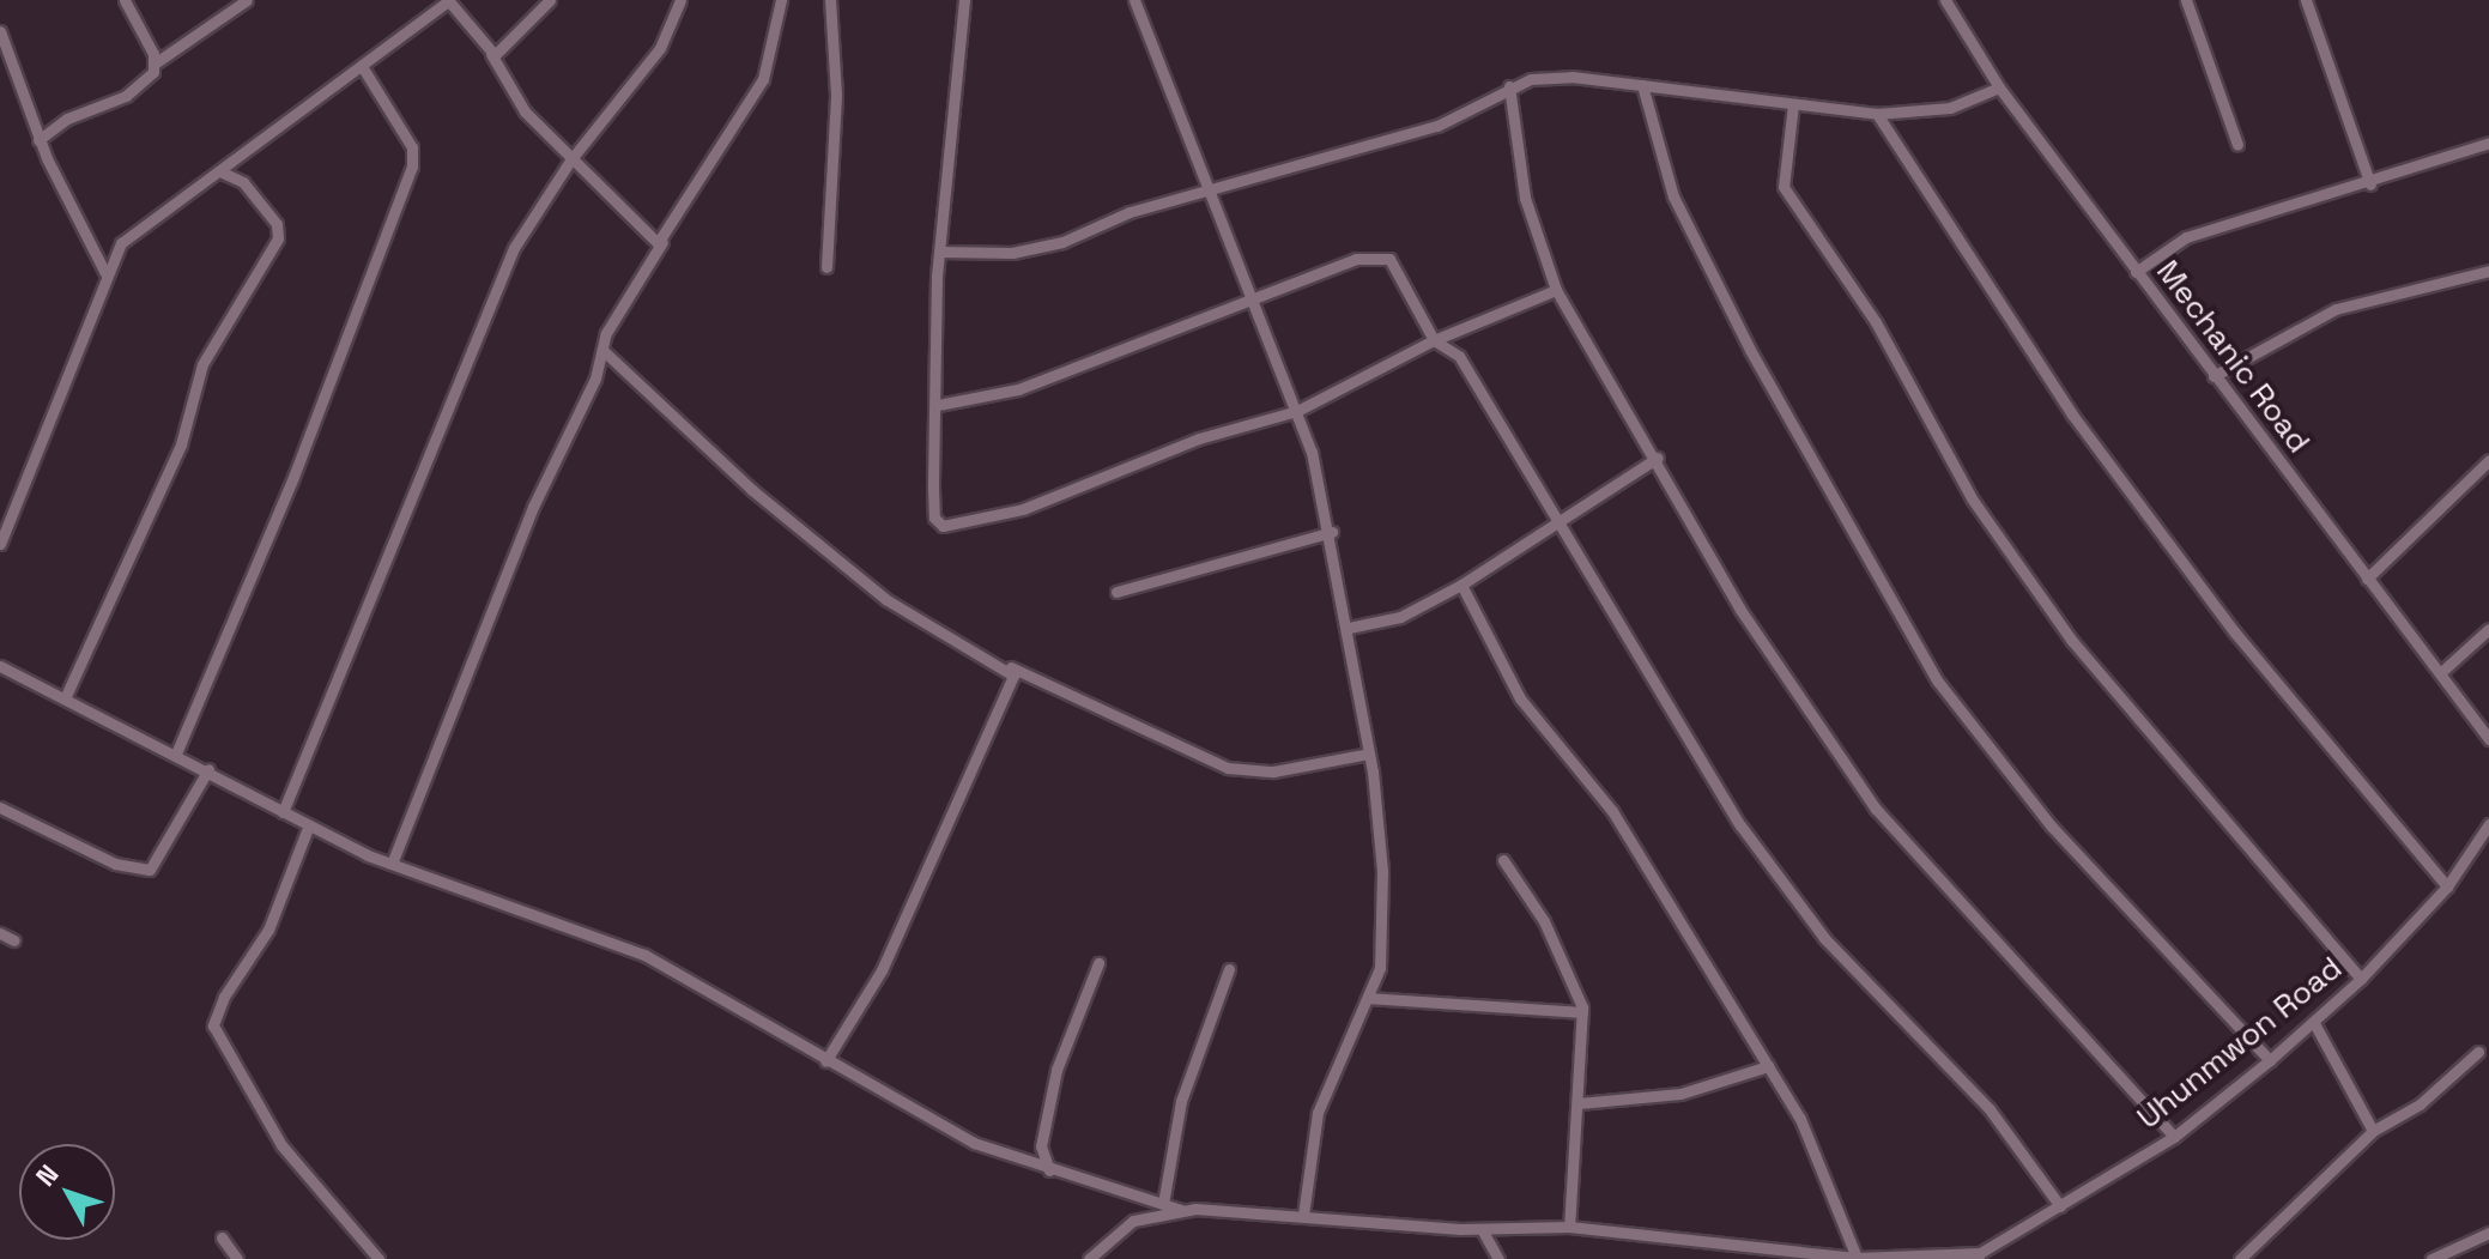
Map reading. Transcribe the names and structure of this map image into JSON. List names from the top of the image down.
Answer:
{
  "streets": {
    "street": ["Mechanic Road", "Uhunmwon Road"]
  },
  "north": "top left"
}
